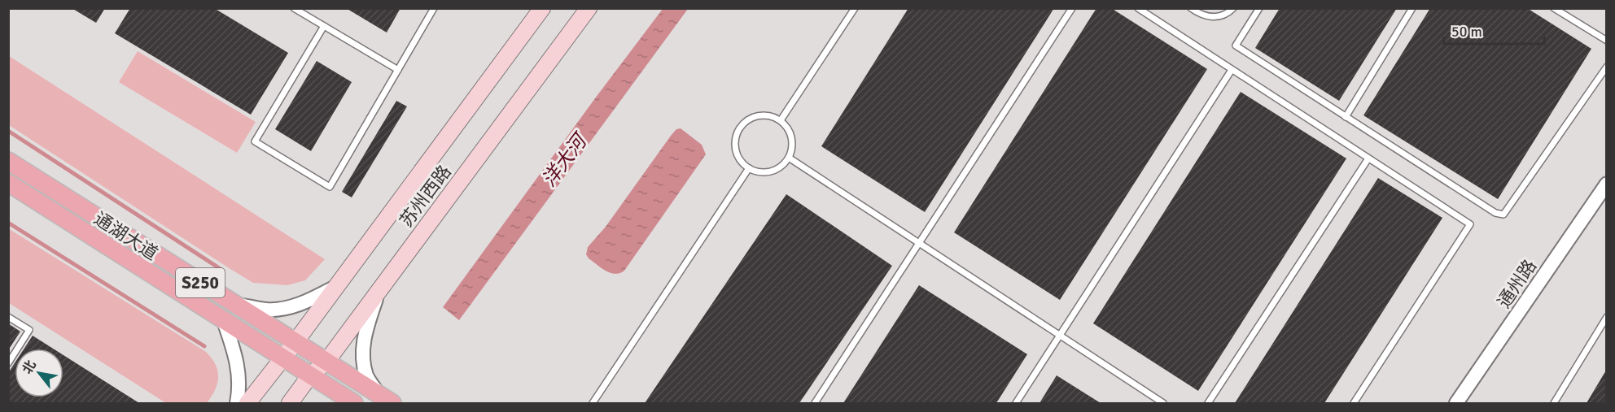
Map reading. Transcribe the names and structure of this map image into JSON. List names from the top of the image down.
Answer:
{
  "streets": {
    "main road": ["苏州西路", "通湖大道", "S250"],
    "street": ["通州路"]
  },
  "crossings": [
    ["苏州西路", "通湖大道"]
  ],
  "water": ["洋大河"],
  "scale_bar": "50 m",
  "north": "top left"
}
